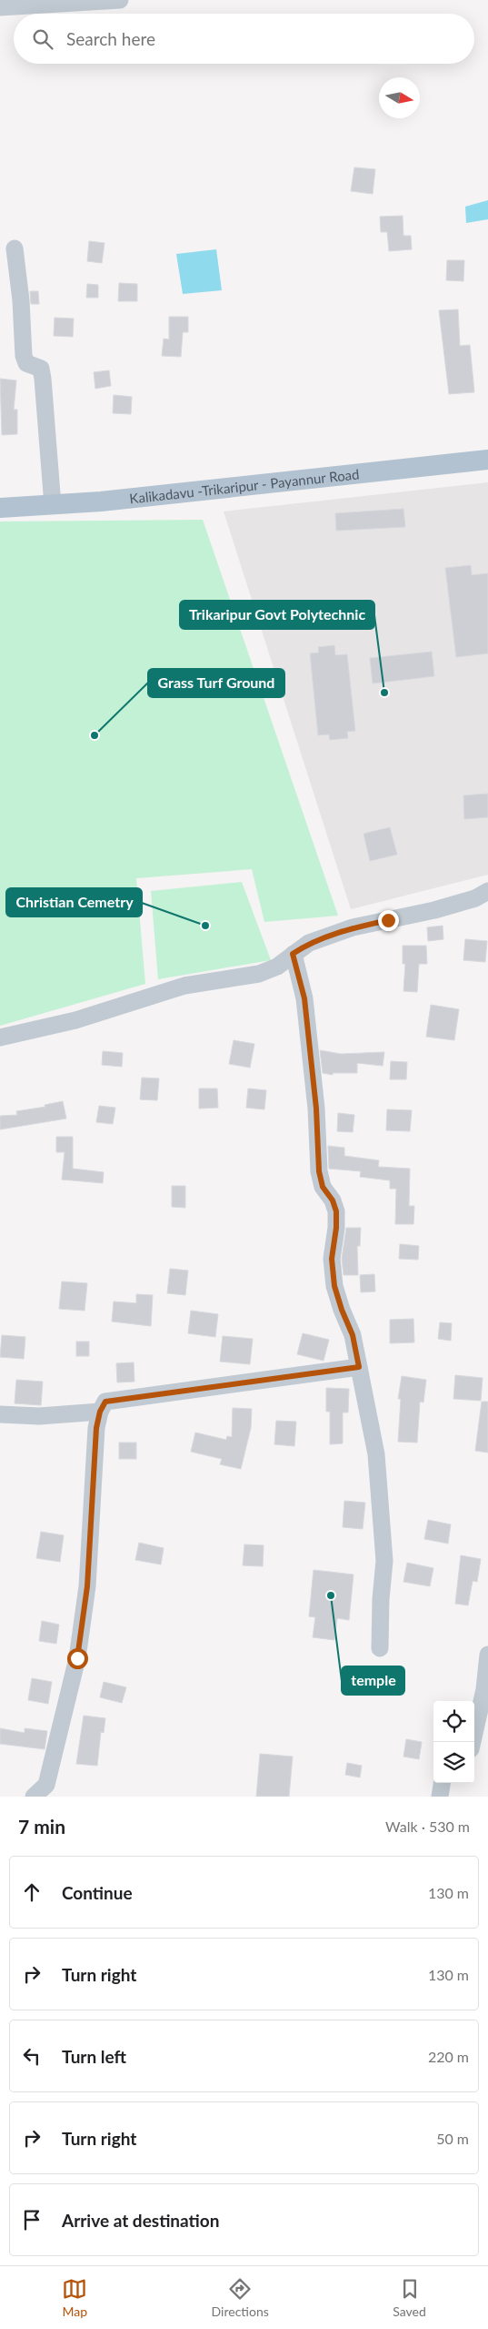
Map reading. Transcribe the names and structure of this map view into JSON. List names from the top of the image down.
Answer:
{
  "streets": {
    "main road": ["Kalikadavu -Trikaripur - Payannur Road"]
  },
  "places": [
    "Trikaripur Govt Polytechnic",
    "Grass Turf Ground",
    "Christian Cemetry",
    "temple"
  ],
  "north": "right",
  "page": {
    "search": "Search here",
    "heading": ["7 min", "Walk · 530 m"],
    "list": [
      ["Continue", "130 m"],
      ["Turn right", "130 m"],
      ["Turn left", "220 m"],
      ["Turn right", "50 m"],
      "Arrive at destination"
    ],
    "nav": ["Map", "Directions", "Saved"]
  }
}
